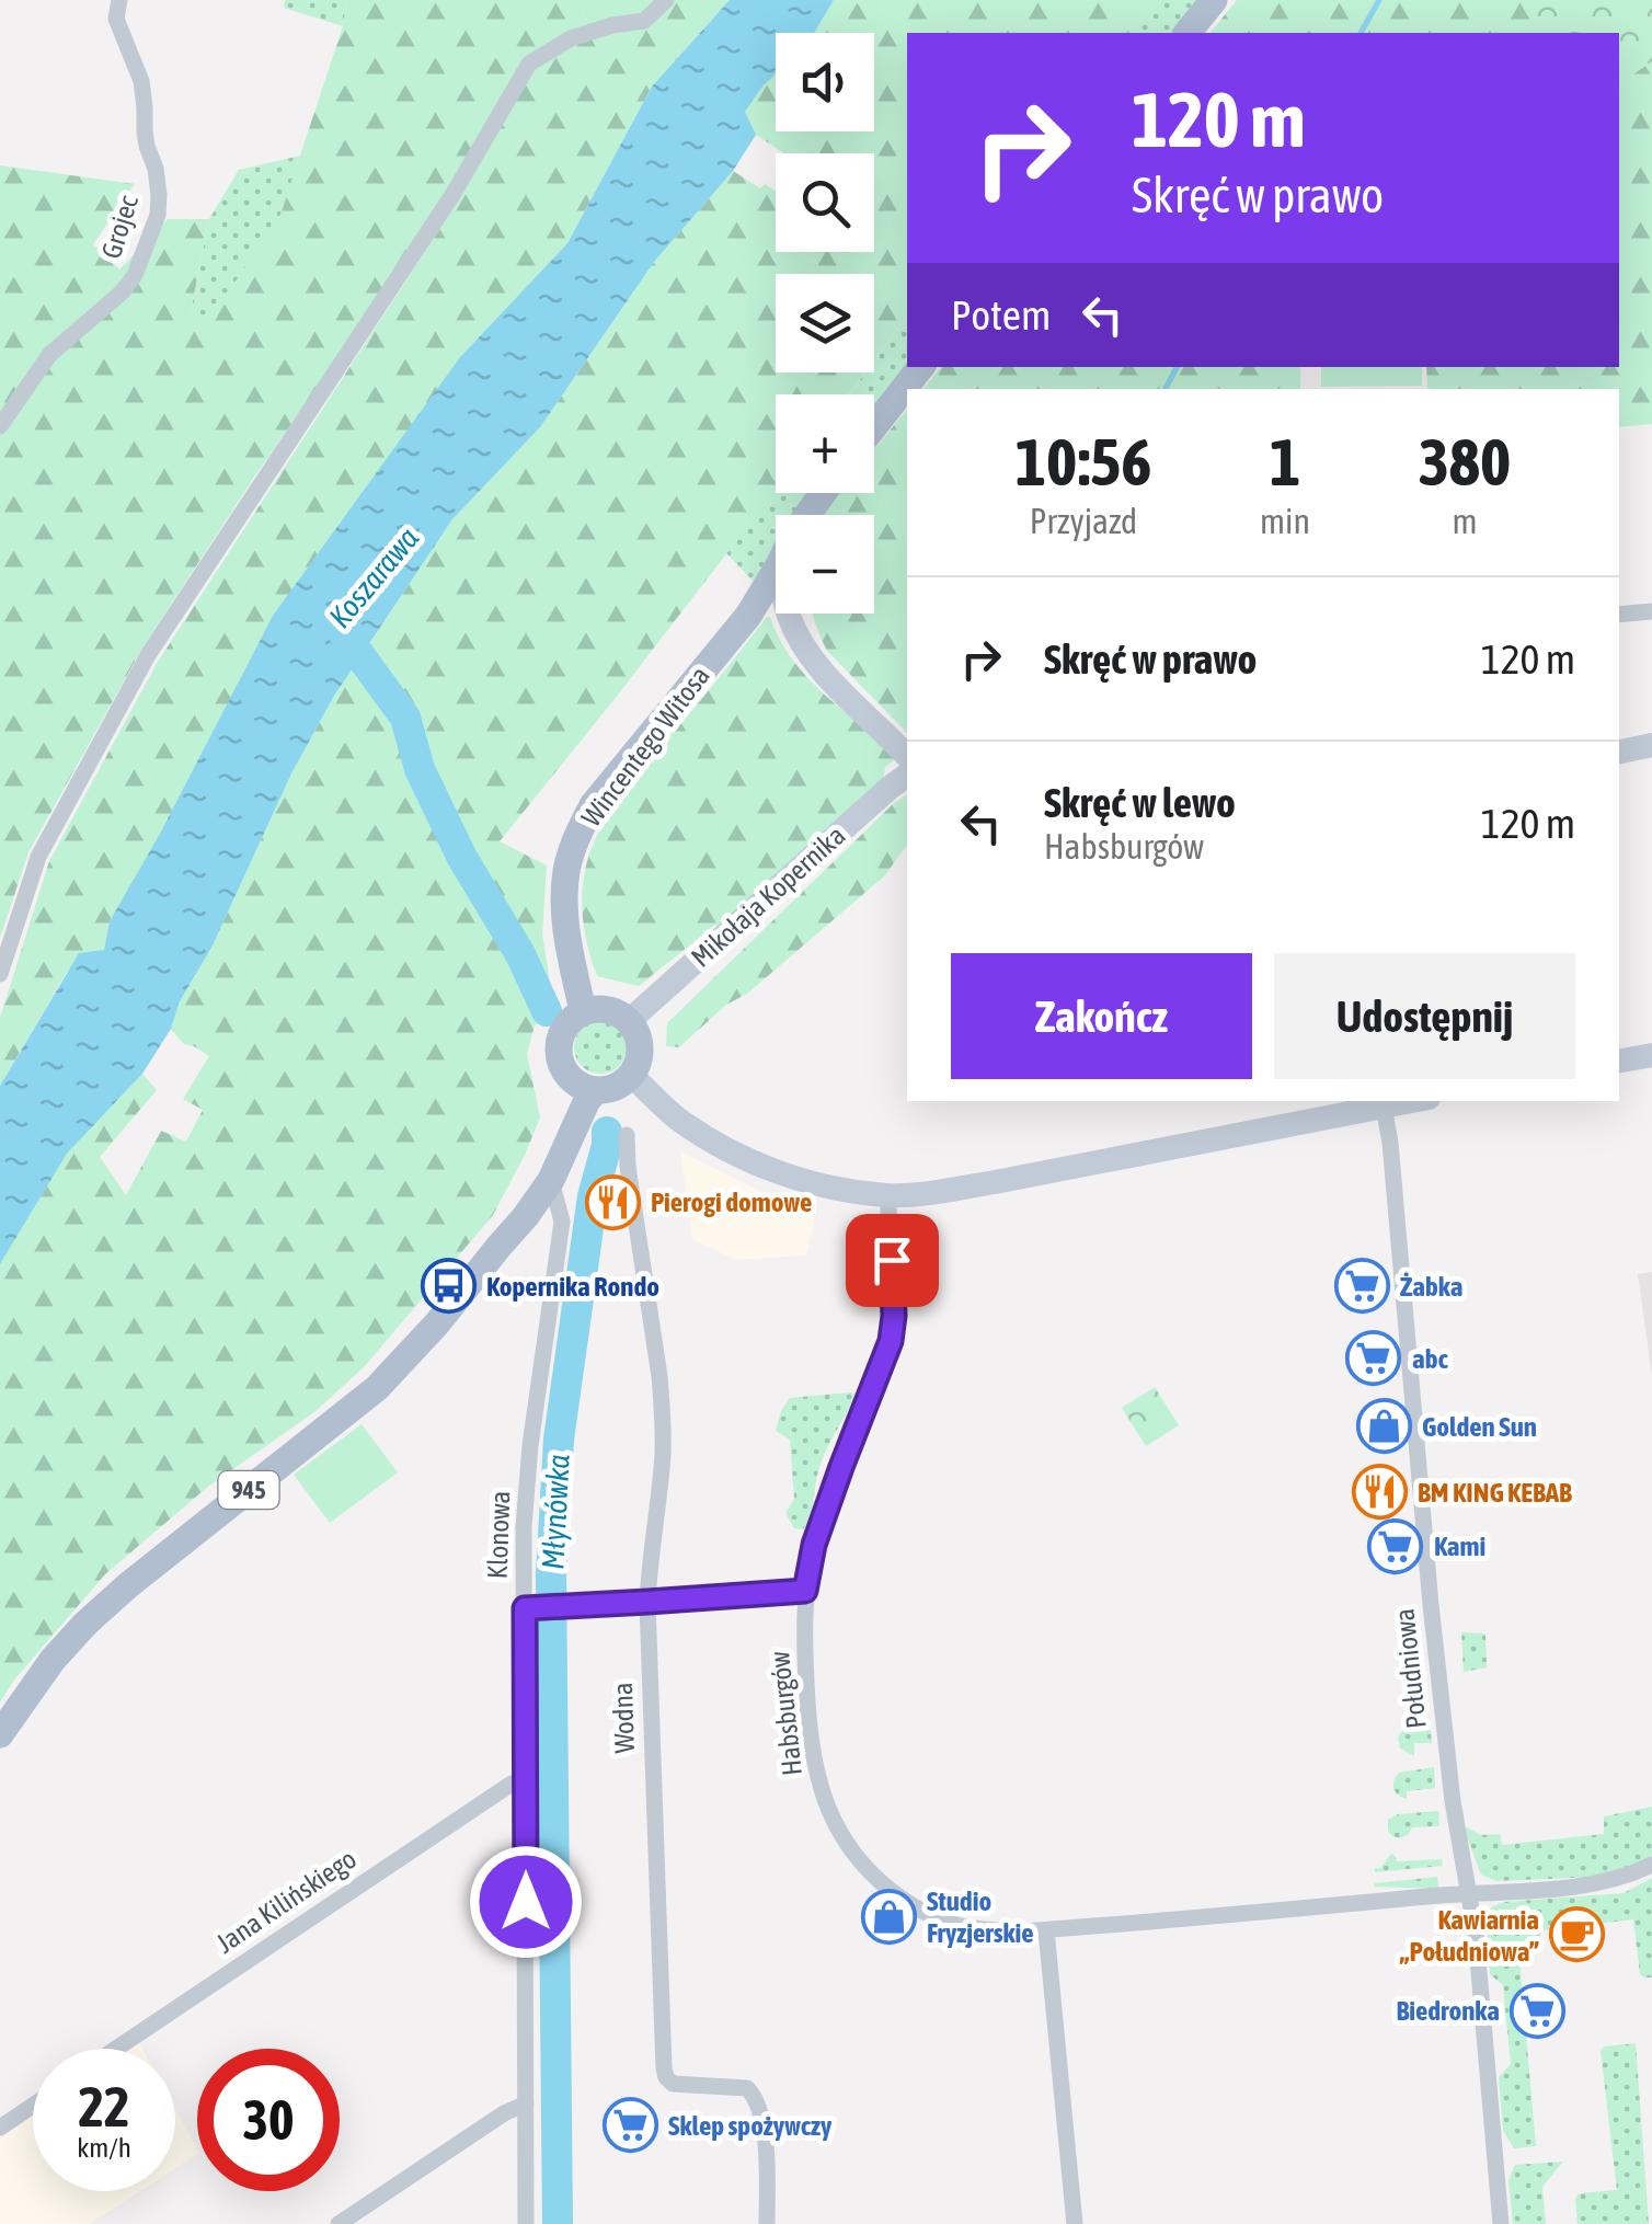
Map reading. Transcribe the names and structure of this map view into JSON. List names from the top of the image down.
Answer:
{
  "streets": {
    "main road": ["Wincentego Witosa", "945"],
    "street": [
      "Grojec",
      "Mikołaja Kopernika",
      "Klonowa",
      "Południowa",
      "Habsburgów",
      "Wodna",
      "Jana Kilińskiego"
    ]
  },
  "crossings": [
    ["Wincentego Witosa", "Mikołaja Kopernika"],
    ["Wincentego Witosa", "945"],
    ["Mikołaja Kopernika", "945"],
    ["945", "Klonowa"],
    ["Klonowa", "Jana Kilińskiego"],
    ["Południowa", "Habsburgów"]
  ],
  "water": ["Koszarawa", "Młynówka"],
  "places": {
    "restaurant": ["Pierogi domowe", "BM KING KEBAB"],
    "bus stop": ["Kopernika Rondo"],
    "supermarket": [
      "Żabka",
      "abc",
      "Kami",
      "Biedronka",
      "Sklep spożywczy"
    ],
    "shop": ["Golden Sun", "Studio Fryzjerskie"],
    "cafe": ["Kawiarnia „Południowa”"]
  },
  "page": {
    "map_buttons": ["+", "−"],
    "turn": ["120 m", "Skręć w prawo"],
    "then": "Potem",
    "eta": [
      "10:56",
      "Przyjazd",
      "1",
      "min",
      "380",
      "m"
    ],
    "list": [
      {
        "name": "Skręć w prawo",
        "value": "120 m"
      },
      {
        "name": "Skręć w lewo",
        "note": "Habsburgów",
        "value": "120 m"
      }
    ],
    "buttons": ["Zakończ", "Udostępnij"],
    "speed": "22 km/h",
    "limit": "30"
  }
}
